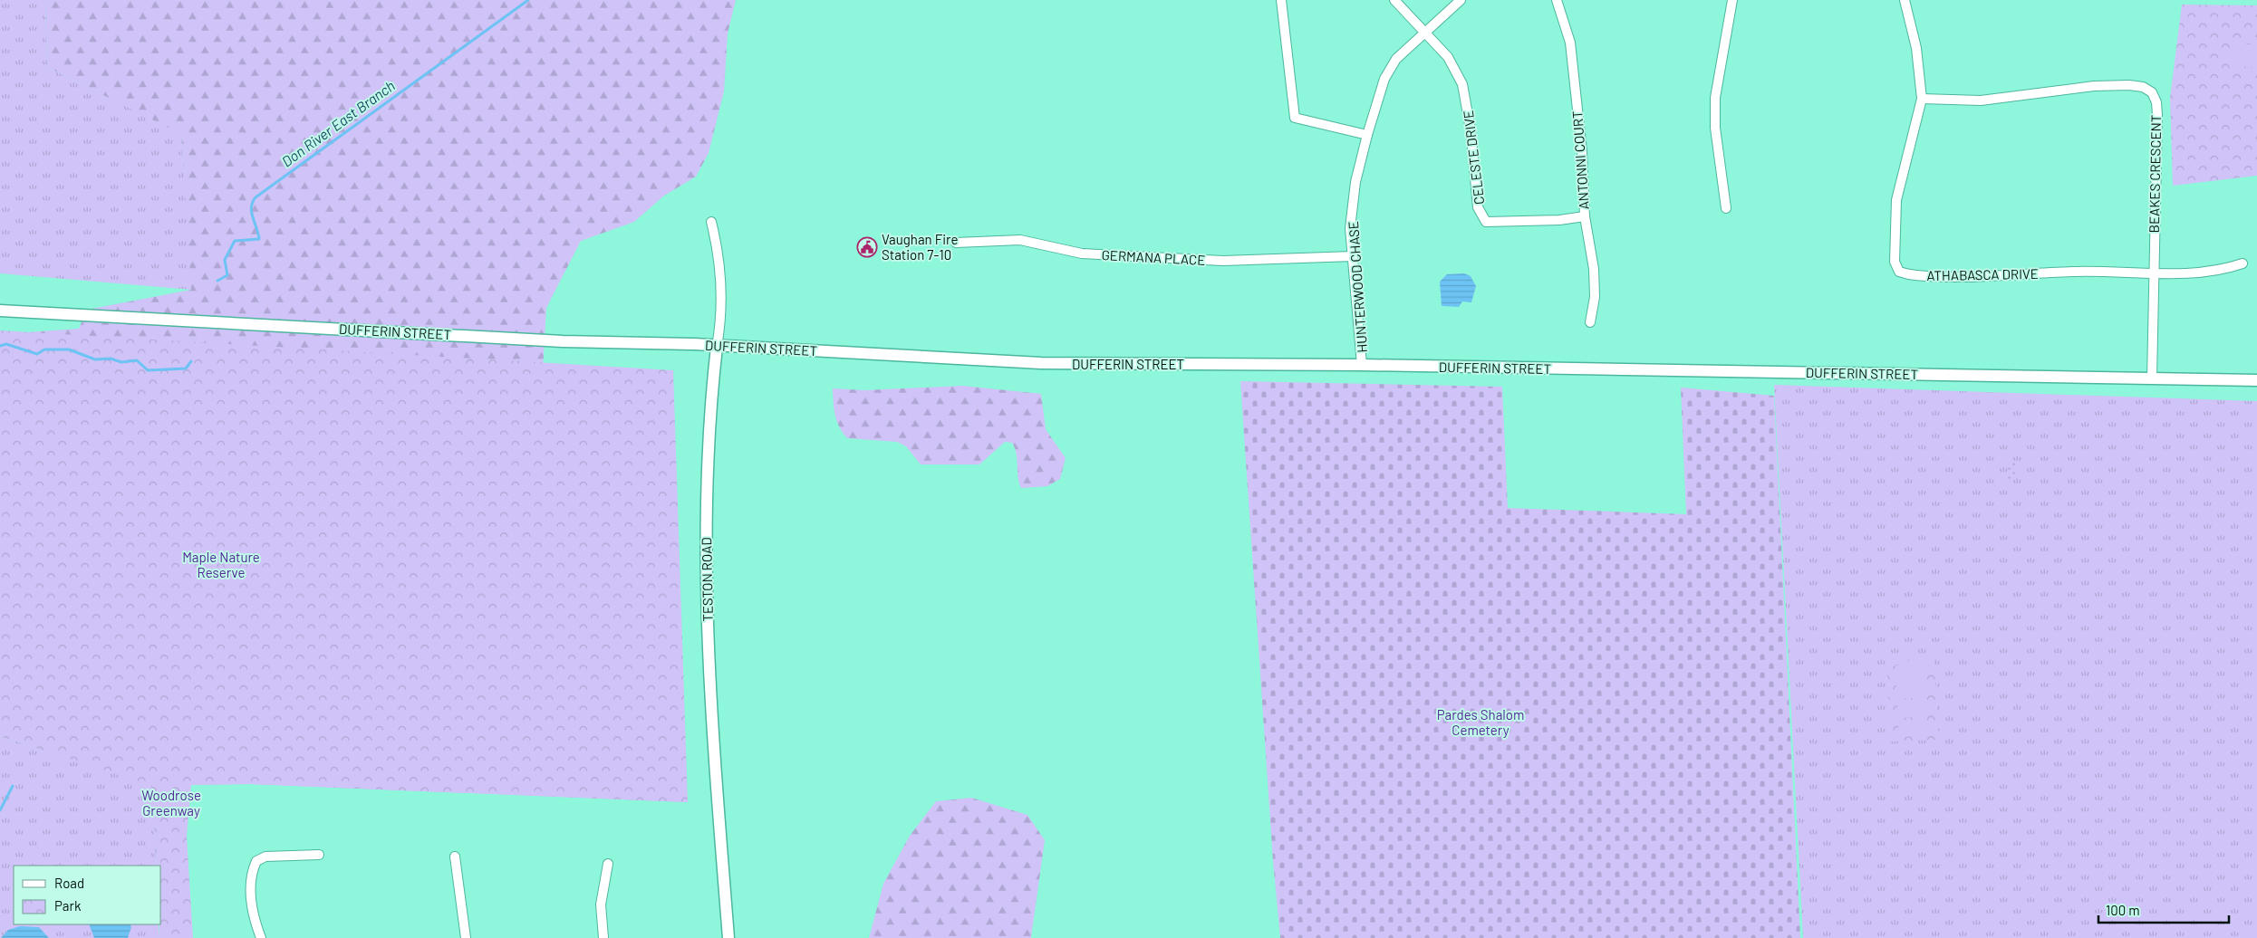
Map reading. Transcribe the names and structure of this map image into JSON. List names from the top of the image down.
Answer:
{
  "streets": {
    "main road": ["DUFFERIN STREET", "TESTON ROAD"],
    "street": [
      "CELESTE DRIVE",
      "ANTONNI COURT",
      "BEAKES CRESCENT",
      "GERMANA PLACE",
      "ATHABASCA DRIVE",
      "HUNTERWOOD CHASE"
    ]
  },
  "crossings": [
    ["CELESTE DRIVE", "ANTONNI COURT"],
    ["CELESTE DRIVE", "HUNTERWOOD CHASE"],
    ["BEAKES CRESCENT", "ATHABASCA DRIVE"],
    ["BEAKES CRESCENT", "DUFFERIN STREET"],
    ["GERMANA PLACE", "HUNTERWOOD CHASE"],
    ["HUNTERWOOD CHASE", "DUFFERIN STREET"],
    ["DUFFERIN STREET", "TESTON ROAD"]
  ],
  "water": ["Don River East Branch"],
  "parks": ["Maple Nature Reserve", "Pardes Shalom Cemetery", "Woodrose Greenway"],
  "places": {
    "public building": ["Vaughan Fire Station 7-10"]
  },
  "legend": ["Road", "Park"],
  "scale_bar": "100 m"
}
